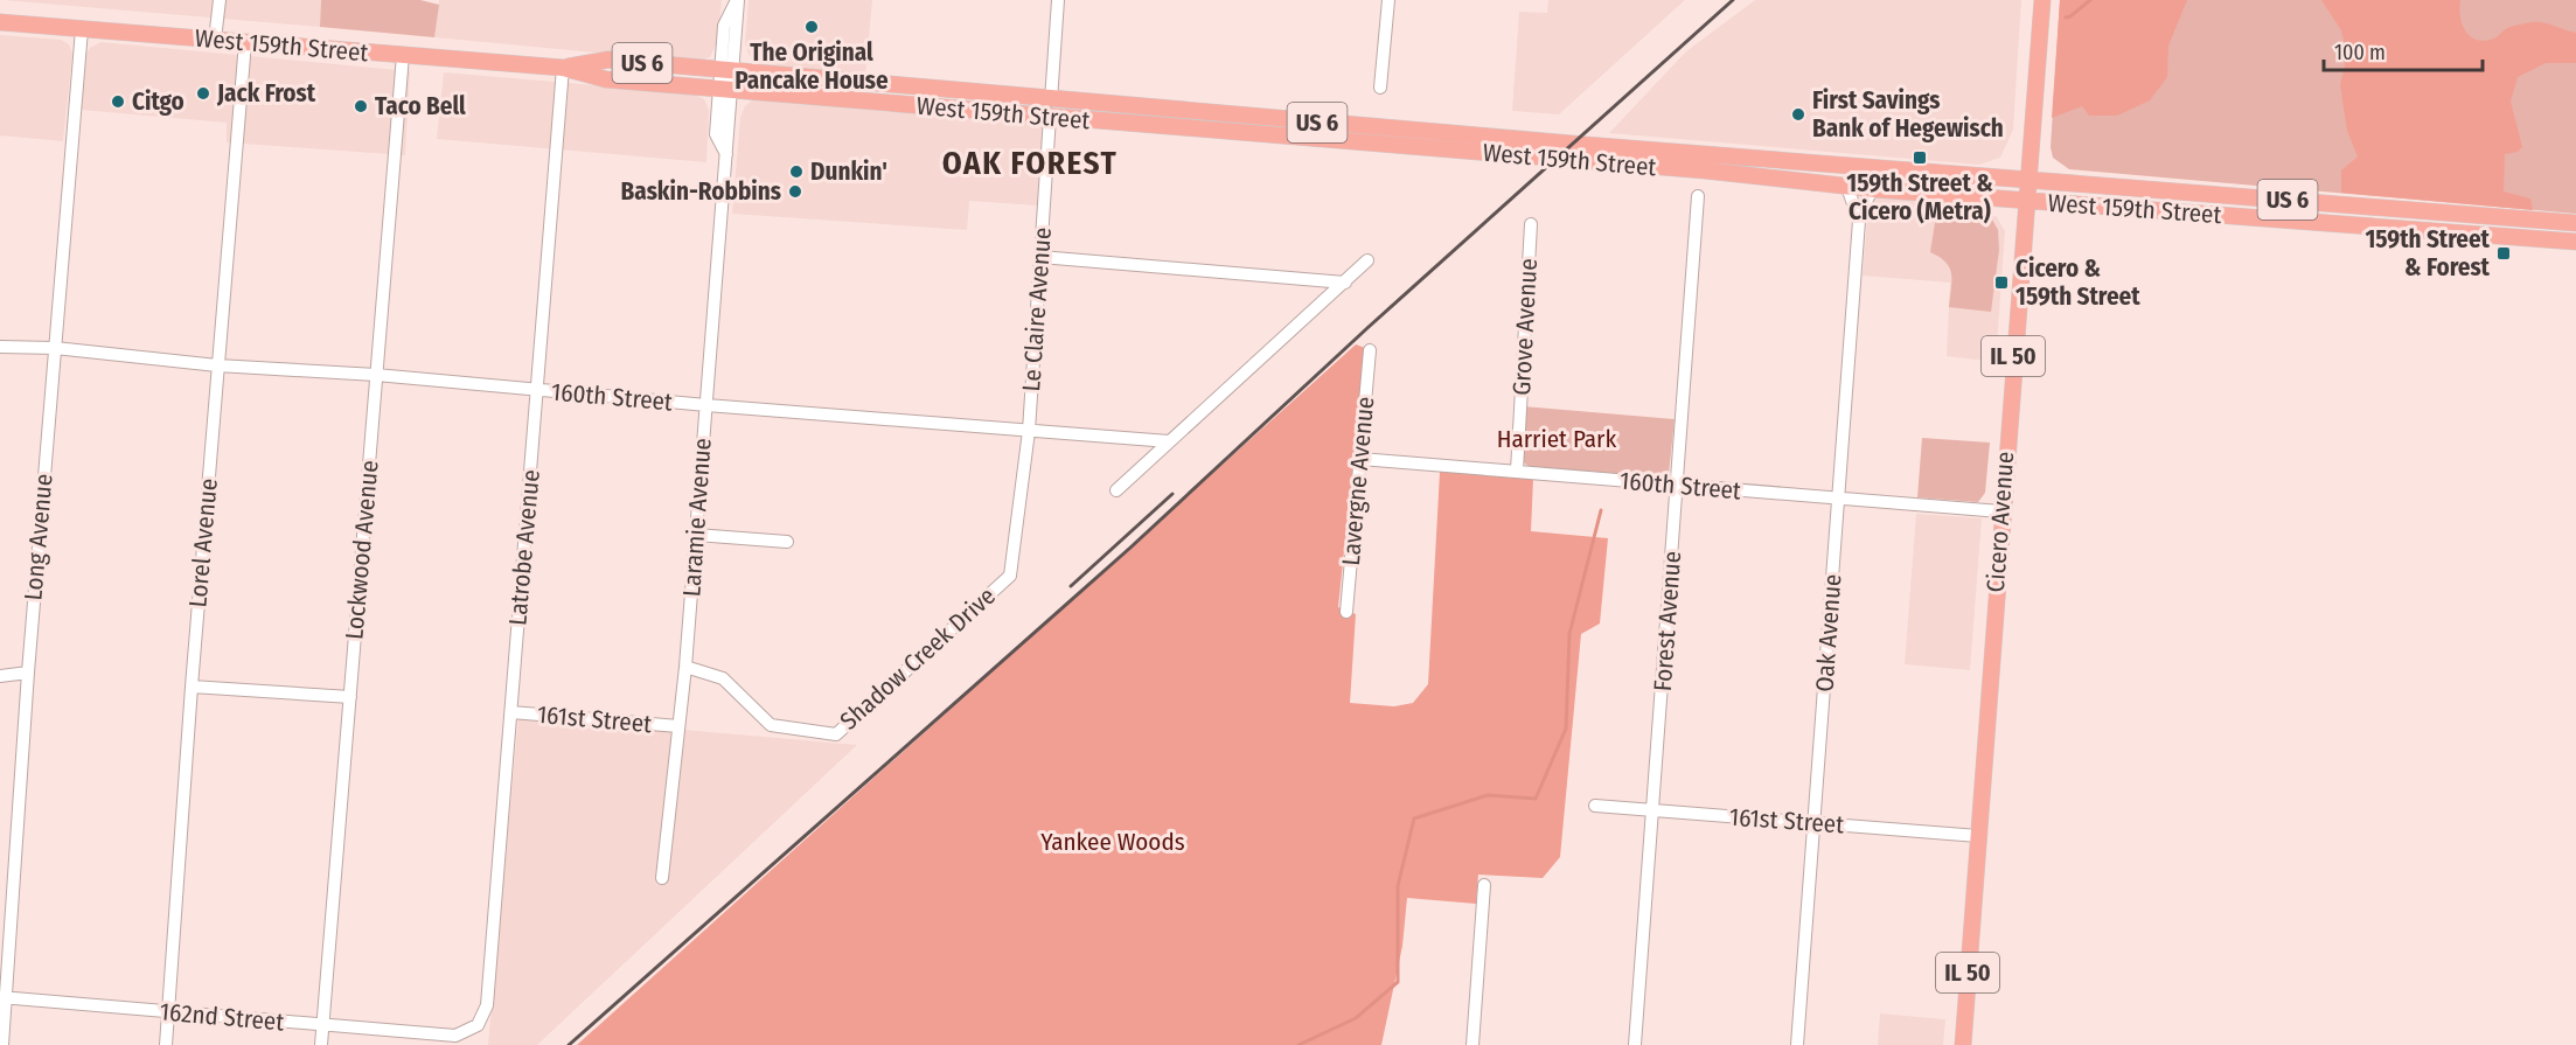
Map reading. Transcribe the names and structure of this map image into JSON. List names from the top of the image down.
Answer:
{
  "streets": {
    "main road": [
      "West 159th Street",
      "US 6",
      "IL 50",
      "Cicero Avenue"
    ],
    "street": [
      "Le Claire Avenue",
      "Grove Avenue",
      "160th Street",
      "Lavergne Avenue",
      "Laramie Avenue",
      "Long Avenue",
      "Lorel Avenue",
      "Latrobe Avenue",
      "Lockwood Avenue",
      "Forest Avenue",
      "Oak Avenue",
      "Shadow Creek Drive",
      "161st Street",
      "162nd Street"
    ]
  },
  "crossings": [
    ["West 159th Street", "Le Claire Avenue"],
    ["West 159th Street", "Laramie Avenue"],
    ["West 159th Street", "Cicero Avenue"],
    ["West 159th Street", "Long Avenue"],
    ["West 159th Street", "Lorel Avenue"],
    ["West 159th Street", "Latrobe Avenue"],
    ["West 159th Street", "Lockwood Avenue"],
    ["West 159th Street", "Oak Avenue"],
    ["Le Claire Avenue", "160th Street"],
    ["Le Claire Avenue", "Shadow Creek Drive"],
    ["Grove Avenue", "160th Street"],
    ["160th Street", "Lavergne Avenue"],
    ["160th Street", "Laramie Avenue"],
    ["160th Street", "Cicero Avenue"],
    ["160th Street", "Long Avenue"],
    ["160th Street", "Lorel Avenue"],
    ["160th Street", "Latrobe Avenue"],
    ["160th Street", "Lockwood Avenue"],
    ["160th Street", "Forest Avenue"],
    ["160th Street", "Oak Avenue"],
    ["Laramie Avenue", "Shadow Creek Drive"],
    ["Laramie Avenue", "161st Street"],
    ["Cicero Avenue", "161st Street"],
    ["Long Avenue", "162nd Street"],
    ["Lorel Avenue", "162nd Street"],
    ["Latrobe Avenue", "161st Street"],
    ["Latrobe Avenue", "162nd Street"],
    ["Lockwood Avenue", "162nd Street"],
    ["Forest Avenue", "161st Street"],
    ["Oak Avenue", "161st Street"]
  ],
  "districts": ["OAK FOREST"],
  "parks": ["Harriet Park", "Yankee Woods"],
  "places": {
    "other": [
      "The Original Pancake House",
      "Jack Frost",
      "Citgo",
      "Taco Bell",
      "First Savings Bank of Hegewisch",
      "Dunkin'",
      "Baskin-Robbins"
    ],
    "transit": ["159th Street & Cicero (Metra)", "159th Street & Forest", "Cicero & 159th Street"]
  },
  "scale_bar": "100 m"
}
